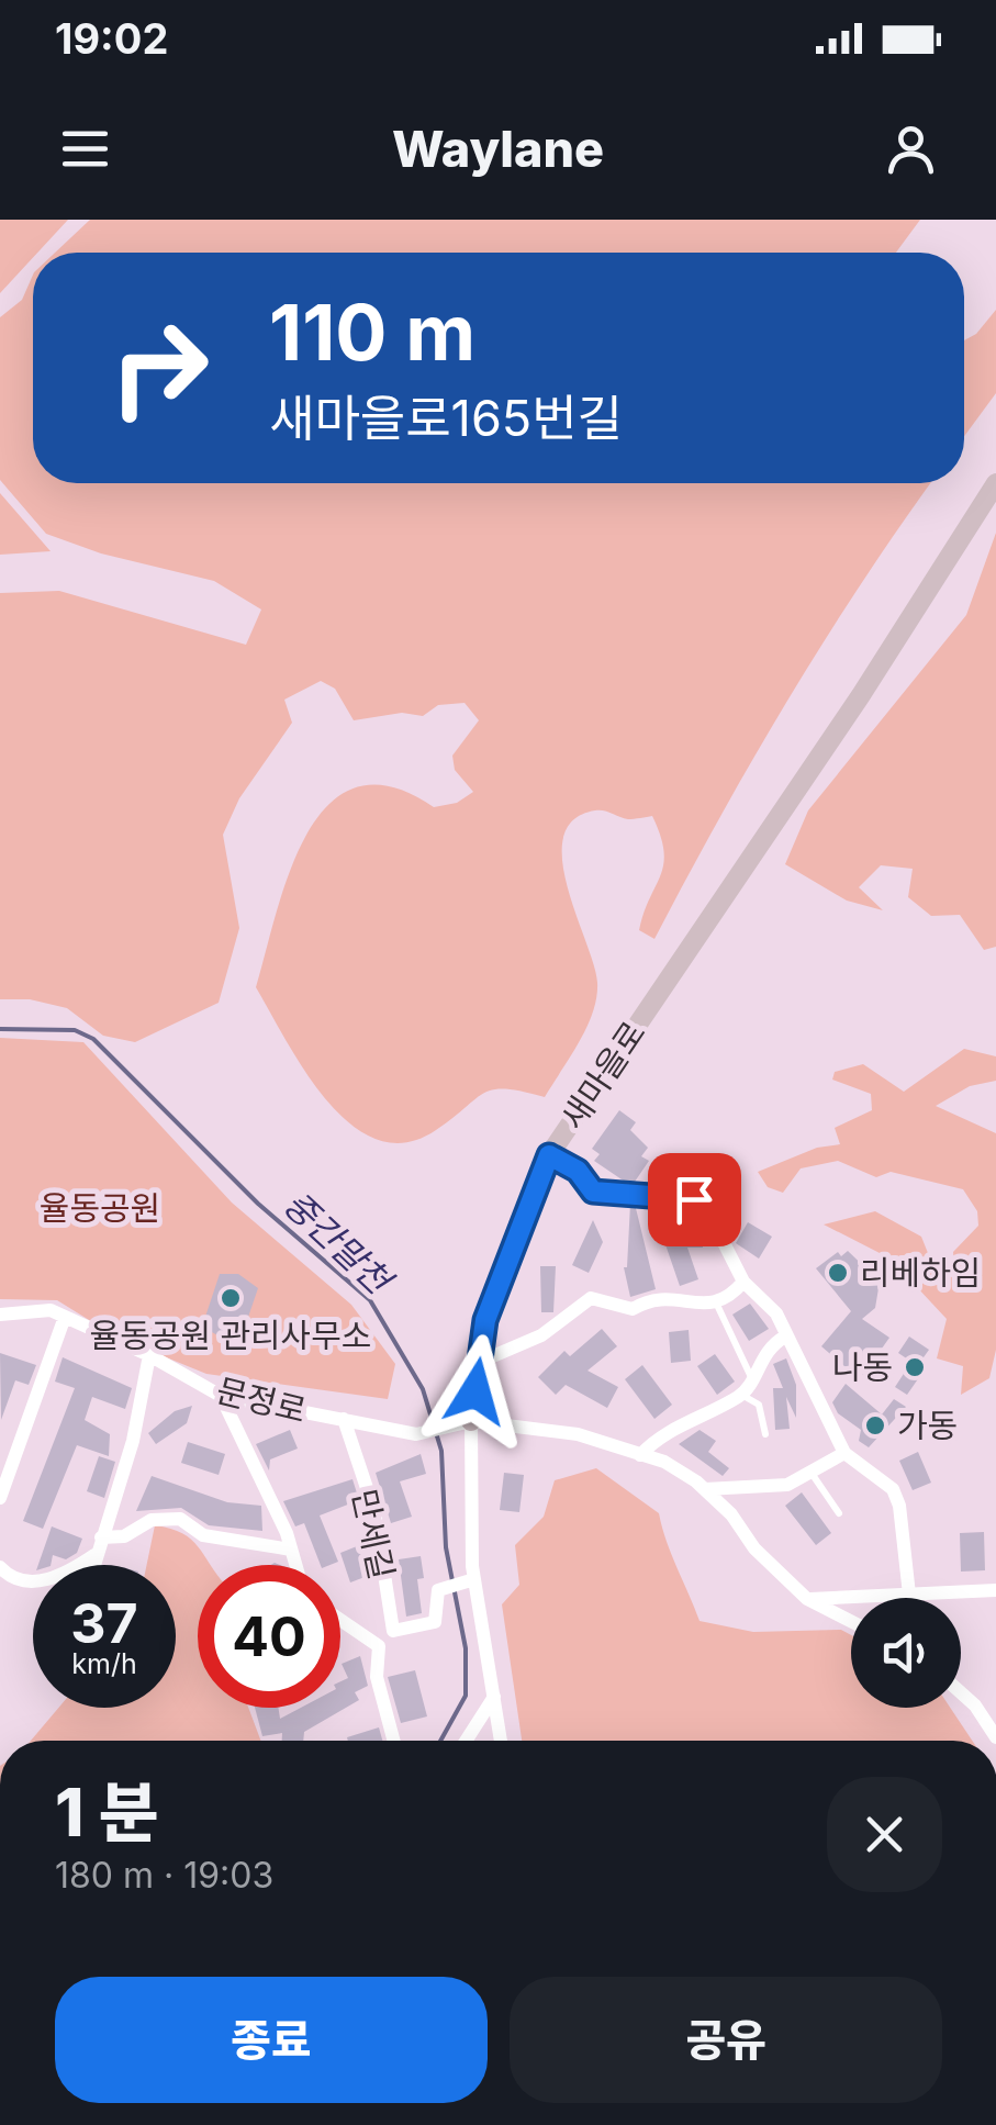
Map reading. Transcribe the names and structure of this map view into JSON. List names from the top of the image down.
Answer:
{
  "streets": {
    "street": ["새마을로", "문정로", "만세길"]
  },
  "crossings": [
    ["새마을로", "문정로"],
    ["문정로", "만세길"]
  ],
  "water": ["중간말천"],
  "parks": ["율동공원"],
  "places": [
    "리베하임",
    "율동공원 관리사무소",
    "나동",
    "가동"
  ],
  "page": {
    "status": "19:02",
    "header": "Waylane",
    "turn": ["110 m", "새마을로165번길"],
    "speed": "37 km/h",
    "limit": "40",
    "heading": ["1 분", "180 m · 19:03"],
    "buttons": ["종료", "공유"]
  }
}
